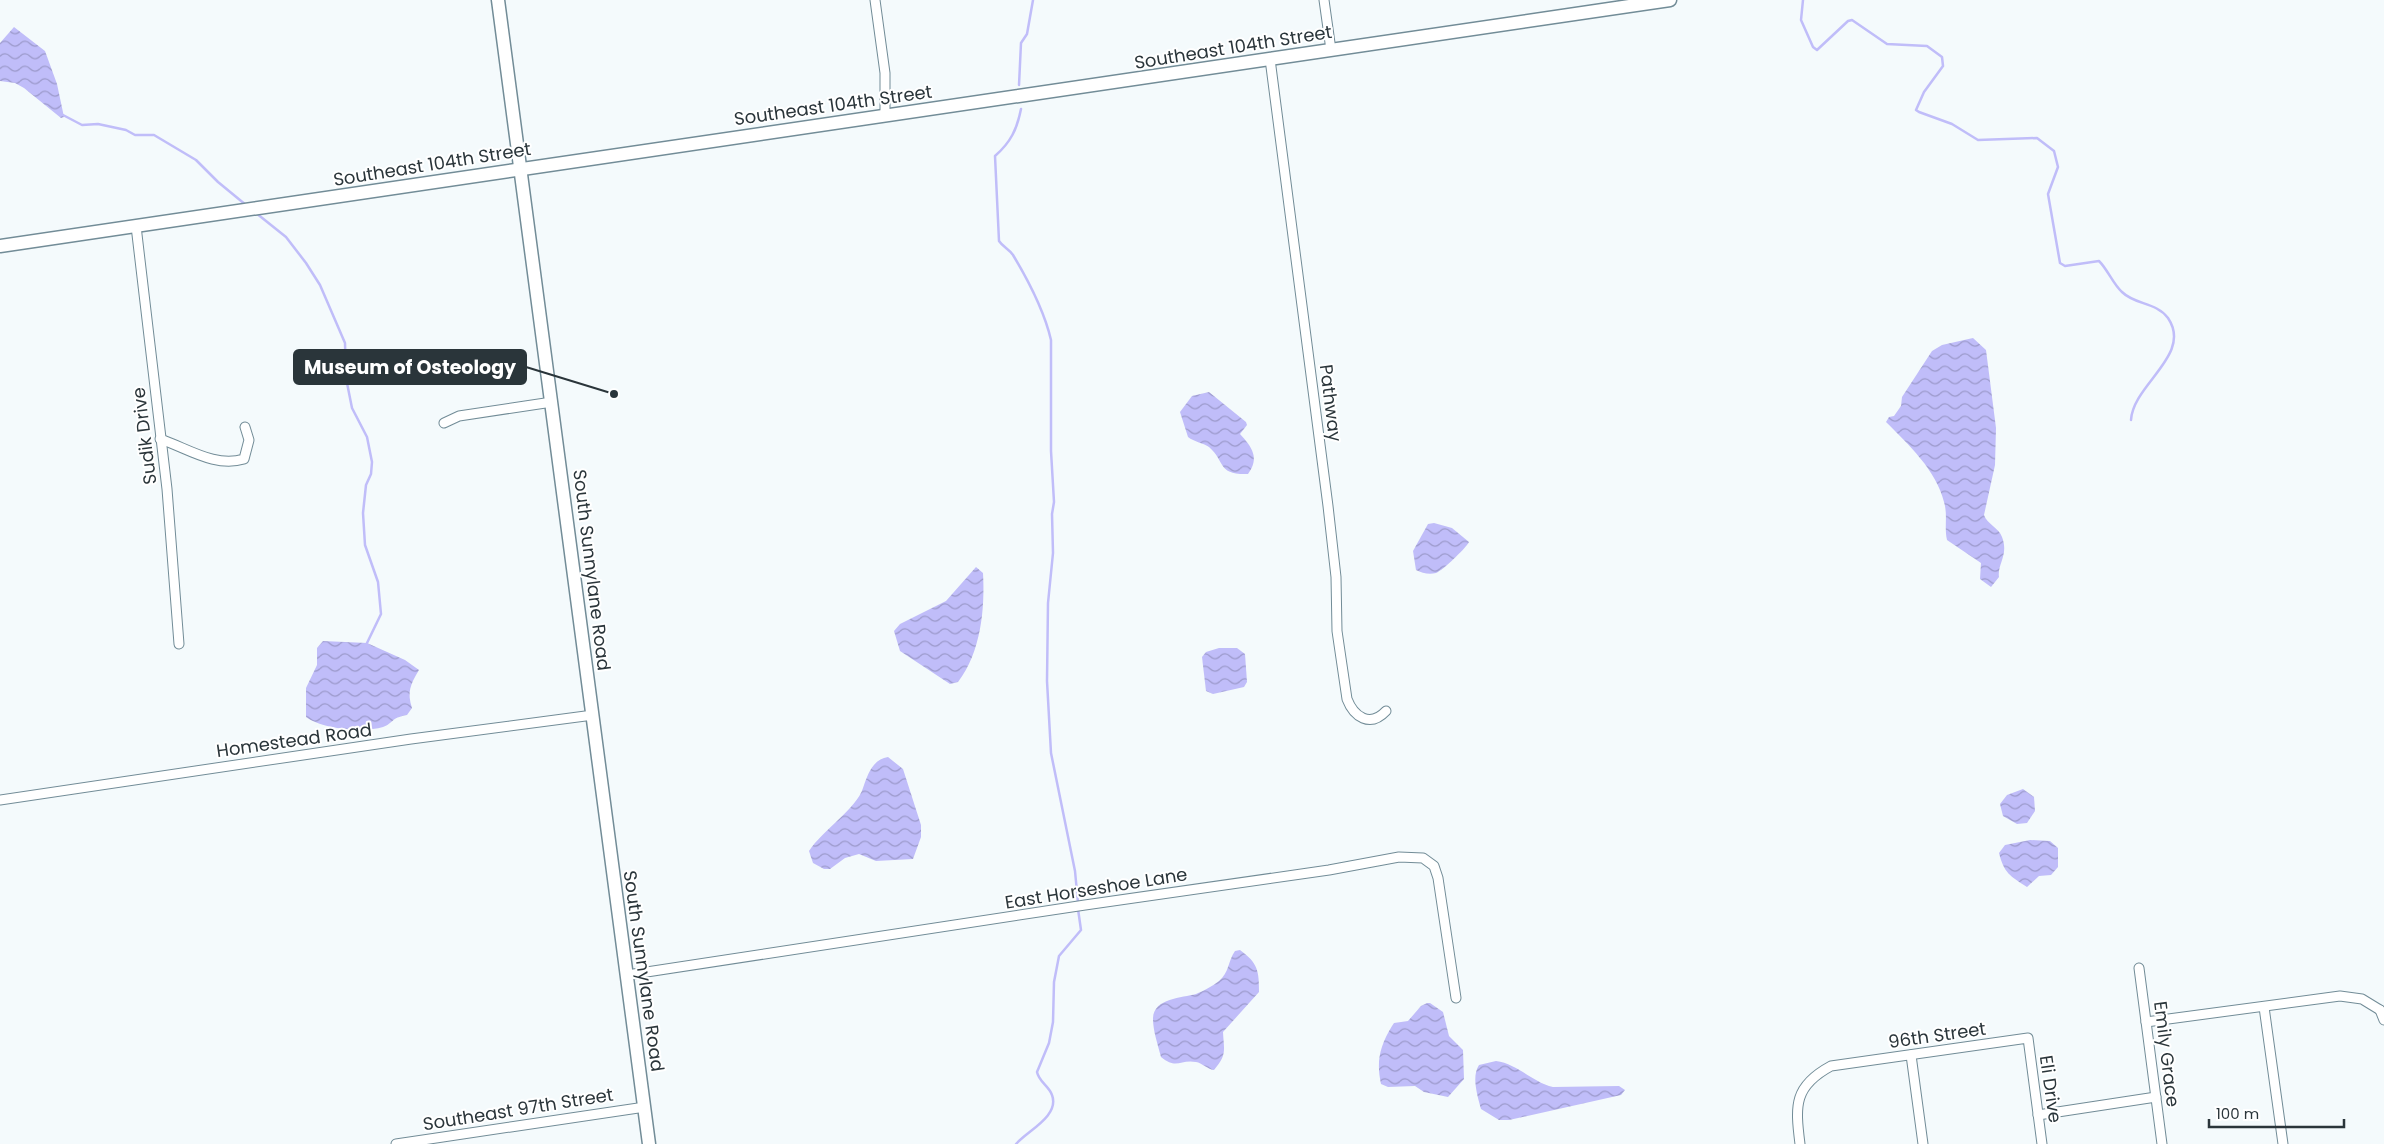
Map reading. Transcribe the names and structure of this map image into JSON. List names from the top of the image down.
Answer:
{
  "streets": {
    "street": [
      "Southeast 104th Street",
      "Pathway",
      "Sudik Drive",
      "South Sunnylane Road",
      "Homestead Road",
      "East Horseshoe Lane",
      "96th Street",
      "Emily Grace",
      "Eli Drive",
      "Southeast 97th Street"
    ]
  },
  "crossings": [
    ["Southeast 104th Street", "Pathway"],
    ["Southeast 104th Street", "Sudik Drive"],
    ["Southeast 104th Street", "South Sunnylane Road"],
    ["South Sunnylane Road", "Homestead Road"],
    ["South Sunnylane Road", "East Horseshoe Lane"],
    ["South Sunnylane Road", "Southeast 97th Street"],
    ["96th Street", "Eli Drive"]
  ],
  "places": ["Museum of Osteology"],
  "scale_bar": "100 m"
}
